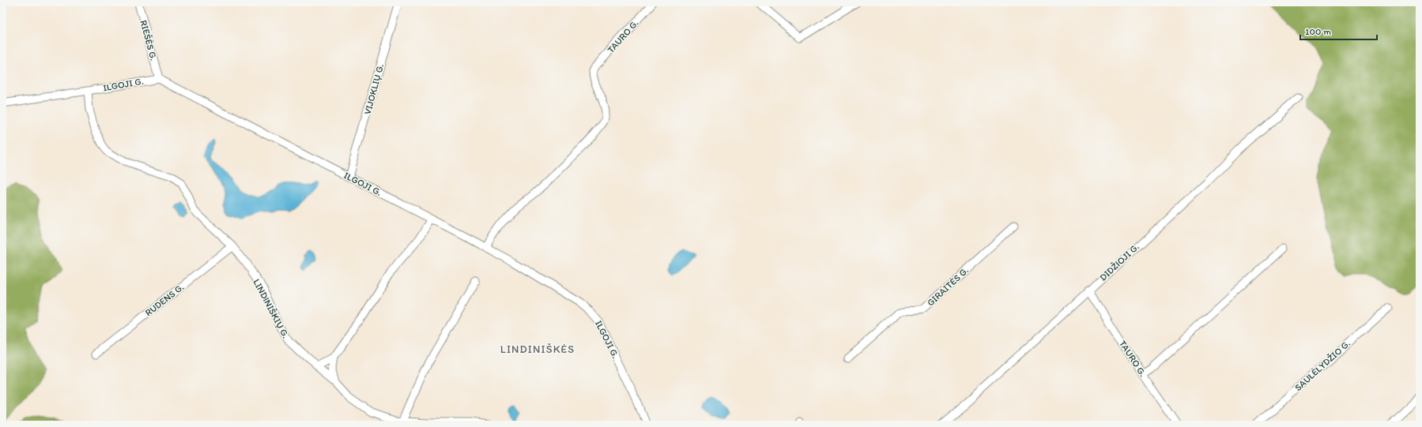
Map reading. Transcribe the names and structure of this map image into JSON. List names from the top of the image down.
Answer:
{
  "streets": {
    "street": [
      "TAURO G.",
      "RIEŠĖS G.",
      "ILGOJI G.",
      "VIJOKLIŲ G.",
      "DIDŽIOJI G.",
      "GIRAITĖS G.",
      "RUDENS G.",
      "LINDINIŠKIŲ G.",
      "SAULĖLYDŽIO G."
    ]
  },
  "crossings": [
    ["TAURO G.", "ILGOJI G."],
    ["TAURO G.", "DIDŽIOJI G."],
    ["RIEŠĖS G.", "ILGOJI G."],
    ["ILGOJI G.", "VIJOKLIŲ G."],
    ["ILGOJI G.", "LINDINIŠKIŲ G."],
    ["RUDENS G.", "LINDINIŠKIŲ G."]
  ],
  "districts": ["LINDINIŠKĖS"],
  "scale_bar": "100 m"
}
